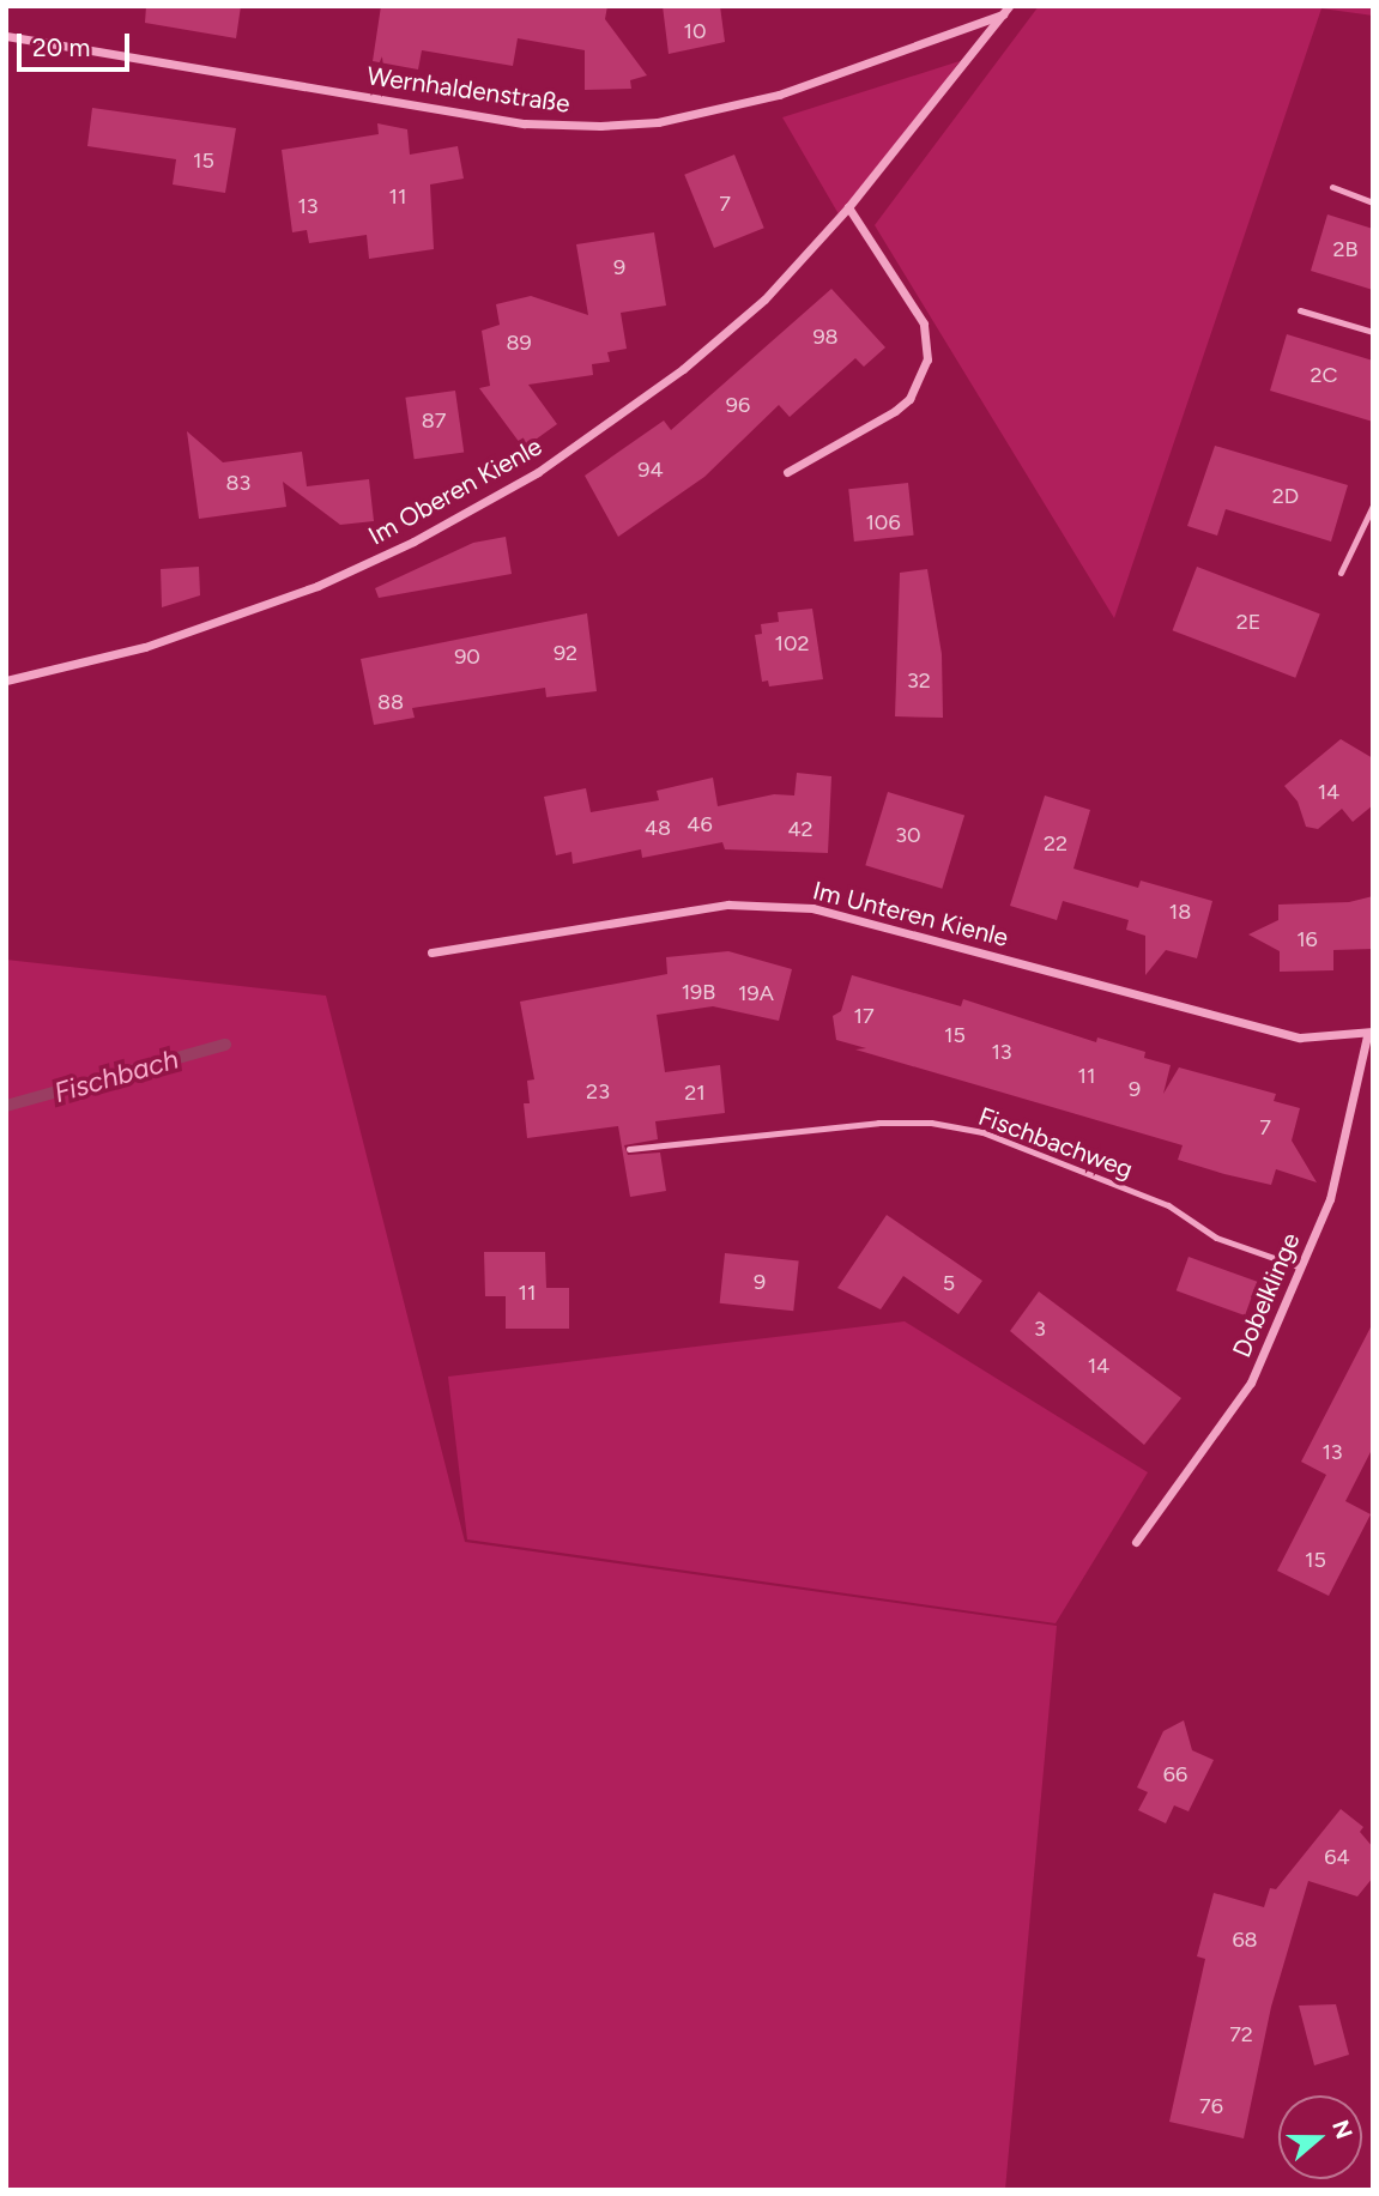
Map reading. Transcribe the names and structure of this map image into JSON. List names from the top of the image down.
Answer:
{
  "streets": {
    "street": [
      "Wernhaldenstraße",
      "Im Oberen Kienle",
      "Im Unteren Kienle",
      "Dobelklinge"
    ],
    "lane": ["Fischbachweg"]
  },
  "crossings": [
    ["Wernhaldenstraße", "Im Oberen Kienle"],
    ["Im Unteren Kienle", "Dobelklinge"],
    ["Fischbachweg", "Dobelklinge"]
  ],
  "water": ["Fischbach"],
  "house_numbers": [
    "10",
    "15",
    "11",
    "7",
    "13",
    "2B",
    "9",
    "98",
    "89",
    "2C",
    "96",
    "87",
    "94",
    "83",
    "2D",
    "106",
    "2E",
    "102",
    "92",
    "90",
    "32",
    "88",
    "14",
    "46",
    "48",
    "42",
    "30",
    "22",
    "18",
    "16",
    "19B",
    "19A",
    "17",
    "15",
    "13",
    "11",
    "9",
    "23",
    "21",
    "7",
    "9",
    "5",
    "11",
    "3",
    "14",
    "13",
    "15",
    "66",
    "64",
    "68",
    "72",
    "76"
  ],
  "scale_bar": "20 m",
  "north": "right"
}
